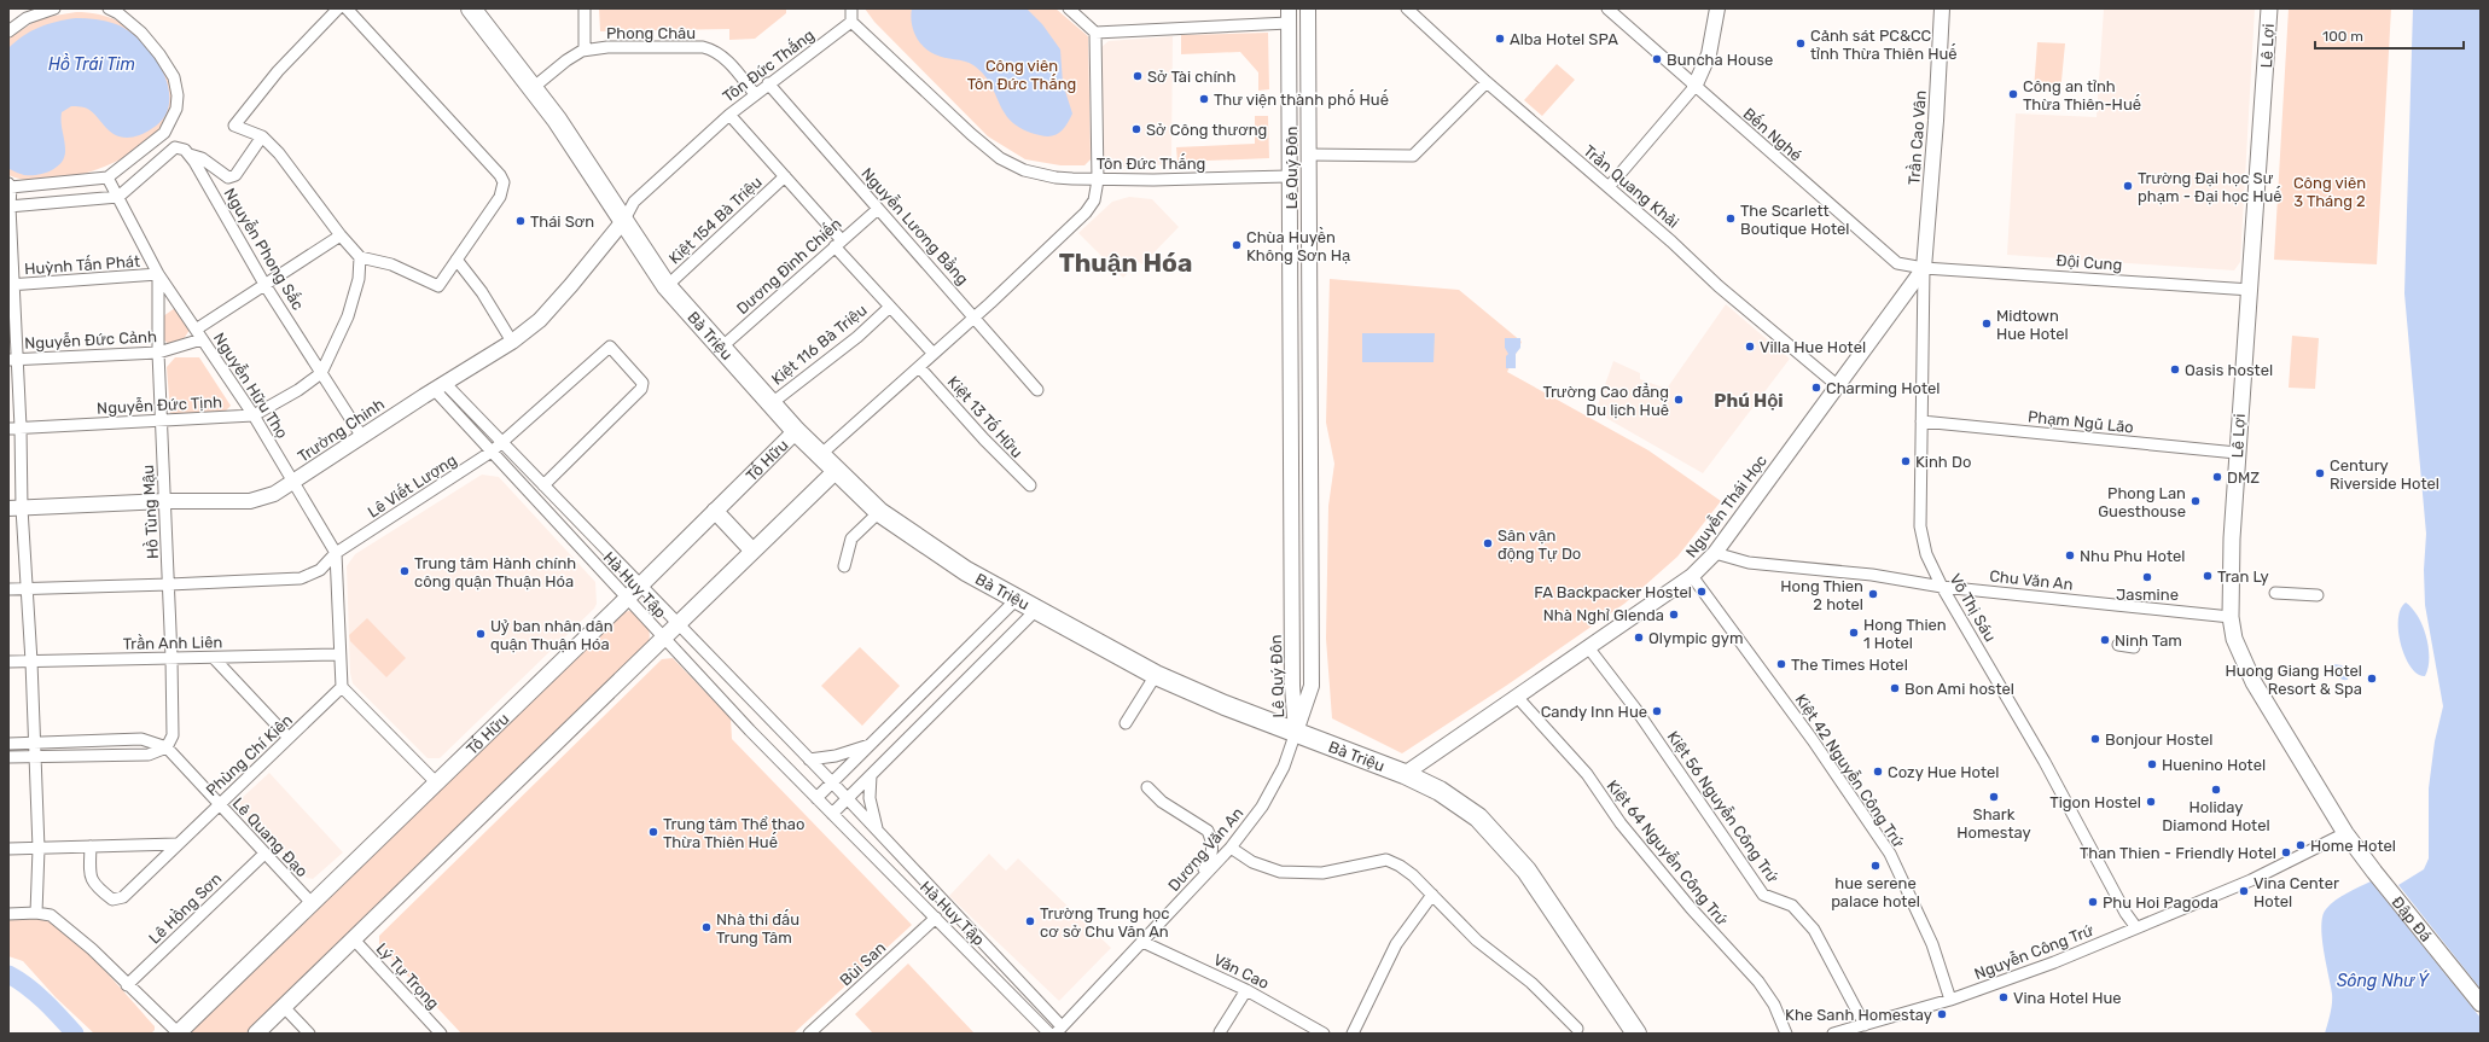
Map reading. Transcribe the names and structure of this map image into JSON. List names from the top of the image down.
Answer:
{
  "streets": {
    "highway": ["Bà Triệu"],
    "main road": ["Lê Lợi", "Tố Hữu", "Đập Đá"],
    "street": [
      "Phong Châu",
      "Tôn Đức Thắng",
      "Bến Nghé",
      "Trần Cao Vân",
      "Lê Quý Đôn",
      "Trần Quang Khải",
      "Kiệt 154 Bà Triệu",
      "Nguyễn Lương Bằng",
      "Nguyễn Phong Sắc",
      "Đội Cung",
      "Huỳnh Tấn Phát",
      "Dương Đình Chiến",
      "Nguyễn Đức Cảnh",
      "Kiệt 116 Bà Triệu",
      "Nguyễn Hữu Thọ",
      "Nguyễn Đức Tịnh",
      "Kiệt 13 Tố Hữu",
      "Phạm Ngũ Lão",
      "Trường Chinh",
      "Lê Viết Lượng",
      "Nguyễn Thái Học",
      "Hồ Tùng Mậu",
      "Chu Văn An",
      "Hà Huy Tập",
      "Võ Thị Sáu",
      "Trần Anh Liên",
      "Phùng Chí Kiên",
      "Kiệt 42 Nguyễn Công Trứ",
      "Kiệt 56 Nguyễn Công Trứ",
      "Lê Quang Đạo",
      "Dương Văn An",
      "Kiệt 64 Nguyễn Công Trứ",
      "Lê Hồng Sơn",
      "Nguyễn Công Trứ",
      "Bùi San",
      "Văn Cao",
      "Lý Tự Trọng"
    ]
  },
  "crossings": [
    ["Phong Châu", "Tôn Đức Thắng"],
    ["Phong Châu", "Bà Triệu"],
    ["Lê Lợi", "Đội Cung"],
    ["Lê Lợi", "Phạm Ngũ Lão"],
    ["Lê Lợi", "Chu Văn An"],
    ["Lê Lợi", "Đập Đá"],
    ["Lê Lợi", "Nguyễn Công Trứ"],
    ["Tôn Đức Thắng", "Lê Quý Đôn"],
    ["Tôn Đức Thắng", "Nguyễn Lương Bằng"],
    ["Tôn Đức Thắng", "Bà Triệu"],
    ["Tôn Đức Thắng", "Kiệt 116 Bà Triệu"],
    ["Tôn Đức Thắng", "Trường Chinh"],
    ["Bến Nghé", "Trần Cao Vân"],
    ["Bến Nghé", "Đội Cung"],
    ["Bến Nghé", "Nguyễn Thái Học"],
    ["Bến Nghé", "Võ Thị Sáu"],
    ["Trần Cao Vân", "Đội Cung"],
    ["Trần Cao Vân", "Nguyễn Thái Học"],
    ["Trần Cao Vân", "Võ Thị Sáu"],
    ["Lê Quý Đôn", "Bà Triệu"],
    ["Lê Quý Đôn", "Dương Văn An"],
    ["Trần Quang Khải", "Nguyễn Thái Học"],
    ["Kiệt 154 Bà Triệu", "Bà Triệu"],
    ["Kiệt 154 Bà Triệu", "Kiệt 116 Bà Triệu"],
    ["Nguyễn Lương Bằng", "Dương Đình Chiến"],
    ["Nguyễn Phong Sắc", "Nguyễn Đức Cảnh"],
    ["Nguyễn Phong Sắc", "Nguyễn Đức Tịnh"],
    ["Nguyễn Phong Sắc", "Trường Chinh"],
    ["Đội Cung", "Nguyễn Thái Học"],
    ["Đội Cung", "Võ Thị Sáu"],
    ["Huỳnh Tấn Phát", "Nguyễn Hữu Thọ"],
    ["Huỳnh Tấn Phát", "Hồ Tùng Mậu"],
    ["Dương Đình Chiến", "Bà Triệu"],
    ["Dương Đình Chiến", "Kiệt 116 Bà Triệu"],
    ["Bà Triệu", "Kiệt 116 Bà Triệu"],
    ["Bà Triệu", "Trường Chinh"],
    ["Bà Triệu", "Tố Hữu"],
    ["Bà Triệu", "Nguyễn Thái Học"],
    ["Bà Triệu", "Dương Văn An"],
    ["Nguyễn Đức Cảnh", "Nguyễn Hữu Thọ"],
    ["Nguyễn Đức Cảnh", "Hồ Tùng Mậu"],
    ["Nguyễn Hữu Thọ", "Nguyễn Đức Tịnh"],
    ["Nguyễn Hữu Thọ", "Trường Chinh"],
    ["Nguyễn Hữu Thọ", "Lê Viết Lượng"],
    ["Nguyễn Hữu Thọ", "Hồ Tùng Mậu"],
    ["Nguyễn Hữu Thọ", "Trần Anh Liên"],
    ["Nguyễn Hữu Thọ", "Phùng Chí Kiên"],
    ["Nguyễn Đức Tịnh", "Hồ Tùng Mậu"],
    ["Phạm Ngũ Lão", "Võ Thị Sáu"],
    ["Trường Chinh", "Hồ Tùng Mậu"],
    ["Trường Chinh", "Hà Huy Tập"],
    ["Tố Hữu", "Hà Huy Tập"],
    ["Tố Hữu", "Lê Quang Đạo"],
    ["Lê Viết Lượng", "Hồ Tùng Mậu"],
    ["Lê Viết Lượng", "Hà Huy Tập"],
    ["Nguyễn Thái Học", "Chu Văn An"],
    ["Nguyễn Thái Học", "Võ Thị Sáu"],
    ["Nguyễn Thái Học", "Kiệt 42 Nguyễn Công Trứ"],
    ["Nguyễn Thái Học", "Kiệt 56 Nguyễn Công Trứ"],
    ["Nguyễn Thái Học", "Kiệt 64 Nguyễn Công Trứ"],
    ["Hồ Tùng Mậu", "Trần Anh Liên"],
    ["Hồ Tùng Mậu", "Lê Quang Đạo"],
    ["Chu Văn An", "Võ Thị Sáu"],
    ["Hà Huy Tập", "Dương Văn An"],
    ["Hà Huy Tập", "Bùi San"],
    ["Võ Thị Sáu", "Nguyễn Công Trứ"],
    ["Phùng Chí Kiên", "Lê Quang Đạo"],
    ["Kiệt 42 Nguyễn Công Trứ", "Nguyễn Công Trứ"],
    ["Kiệt 56 Nguyễn Công Trứ", "Nguyễn Công Trứ"],
    ["Lê Quang Đạo", "Lê Hồng Sơn"],
    ["Dương Văn An", "Văn Cao"],
    ["Đập Đá", "Nguyễn Công Trứ"]
  ],
  "districts": ["Thuận Hóa", "Phú Hội"],
  "water": ["Hồ Trái Tim", "Sông Như Ý"],
  "parks": ["Công viên Tôn Đức Thắng", "Công viên 3 Tháng 2"],
  "places": [
    "Alba Hotel SPA",
    "Cảnh sát PC&CC tỉnh Thừa Thiên Huế",
    "Buncha House",
    "Sở Tài chính",
    "Công an tỉnh Thừa Thiên-Huế",
    "Thư viện thành phố Huế",
    "Sở Công thương",
    "Trường Đại học Sư phạm - Đại học Huế",
    "The Scarlett Boutique Hotel",
    "Thái Sơn",
    "Chùa Huyền Không Sơn Hạ",
    "Midtown Hue Hotel",
    "Villa Hue Hotel",
    "Oasis hostel",
    "Charming Hotel",
    "Trường Cao đẳng Du lịch Huế",
    "Kinh Do",
    "Century Riverside Hotel",
    "DMZ",
    "Phong Lan Guesthouse",
    "Sân vận động Tự Do",
    "Nhu Phu Hotel",
    "Trung tâm Hành chính công quận Thuận Hóa",
    "Tran Ly",
    "Jasmine",
    "FA Backpacker Hostel",
    "Hong Thien 2 hotel",
    "Nhà Nghỉ Glenda",
    "Hong Thien 1 Hotel",
    "Uỷ ban nhân dân quận Thuận Hóa",
    "Olympic gym",
    "Ninh Tam",
    "The Times Hotel",
    "Huong Giang Hotel Resort & Spa",
    "Bon Ami hostel",
    "Candy Inn Hue",
    "Bonjour Hostel",
    "Huenino Hotel",
    "Cozy Hue Hotel",
    "Holiday Diamond Hotel",
    "Shark Homestay",
    "Tigon Hostel",
    "Trung tâm Thể thao Thừa Thiên Huế",
    "Home Hotel",
    "Than Thien - Friendly Hotel",
    "hue serene palace hotel",
    "Vina Center Hotel",
    "Phu Hoi Pagoda",
    "Trường Trung học cơ sở Chu Văn An",
    "Nhà thi đấu Trung Tâm",
    "Vina Hotel Hue",
    "Khe Sanh Homestay"
  ],
  "scale_bar": "100 m"
}
